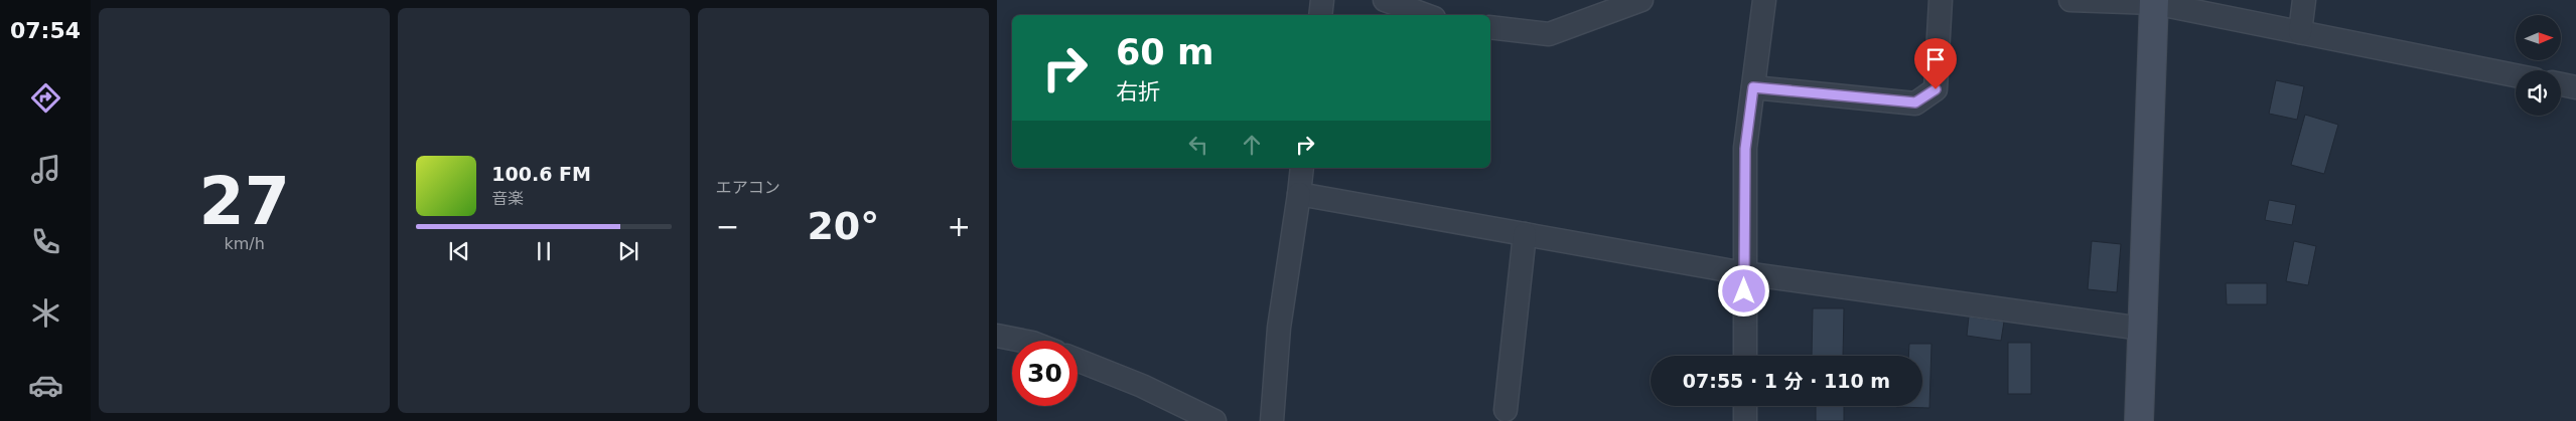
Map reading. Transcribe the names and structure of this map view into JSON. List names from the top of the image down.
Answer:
{
  "north": "right",
  "page": {
    "tabs": "07:54",
    "tile": [
      ["27", "km/h"],
      "エアコン"
    ],
    "turn": ["60 m", "右折"],
    "song": ["100.6 FM", "音楽"],
    "heat": ["−", "20°", "+"],
    "limit": "30",
    "trip": "07:55 · 1 分 · 110 m"
  }
}
